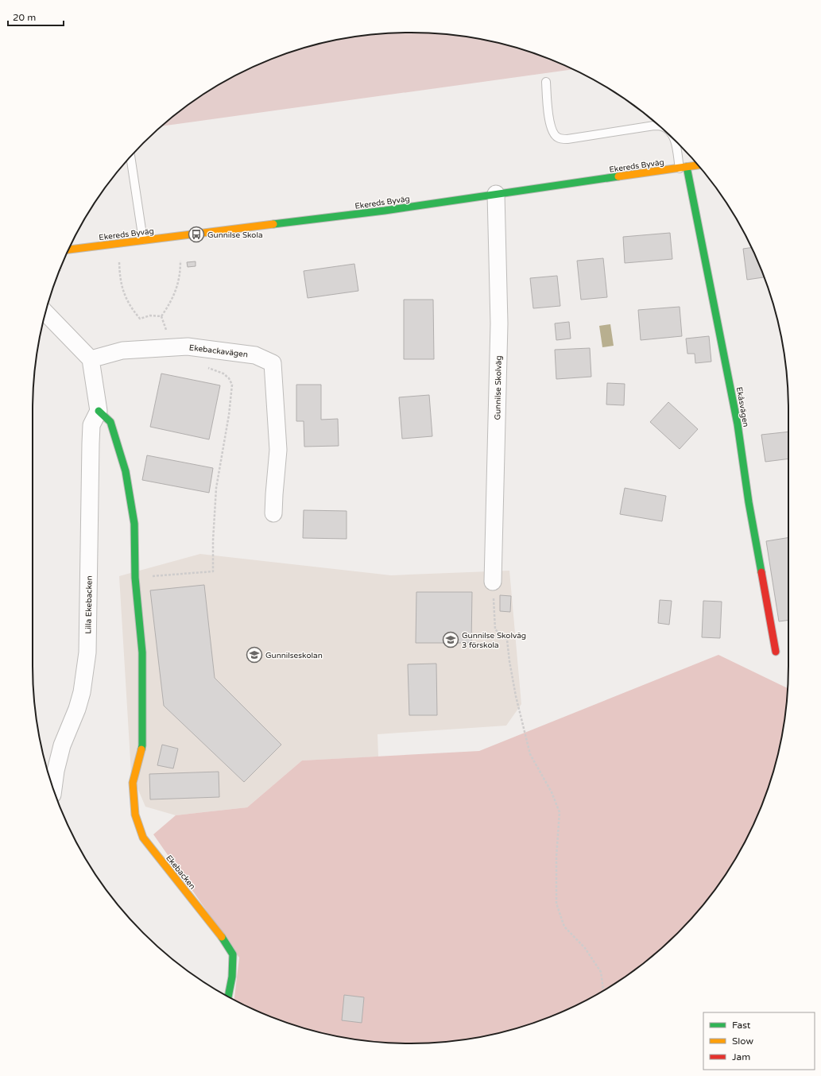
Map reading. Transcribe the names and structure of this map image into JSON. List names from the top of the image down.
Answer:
{
  "streets": {
    "street": [
      "Ekereds Byväg",
      "Ekebackavägen",
      "Gunnilse Skolväg",
      "Ekåsvägen",
      "Lilla Ekebacken",
      "Ekebacken"
    ]
  },
  "crossings": [
    ["Ekereds Byväg", "Gunnilse Skolväg"],
    ["Ekereds Byväg", "Ekåsvägen"]
  ],
  "places": {
    "bus stop": ["Gunnilse Skola"],
    "school or university": ["Gunnilse Skolväg 3 förskola", "Gunnilseskolan"]
  },
  "legend": ["Fast", "Slow", "Jam"],
  "scale_bar": "20 m"
}
